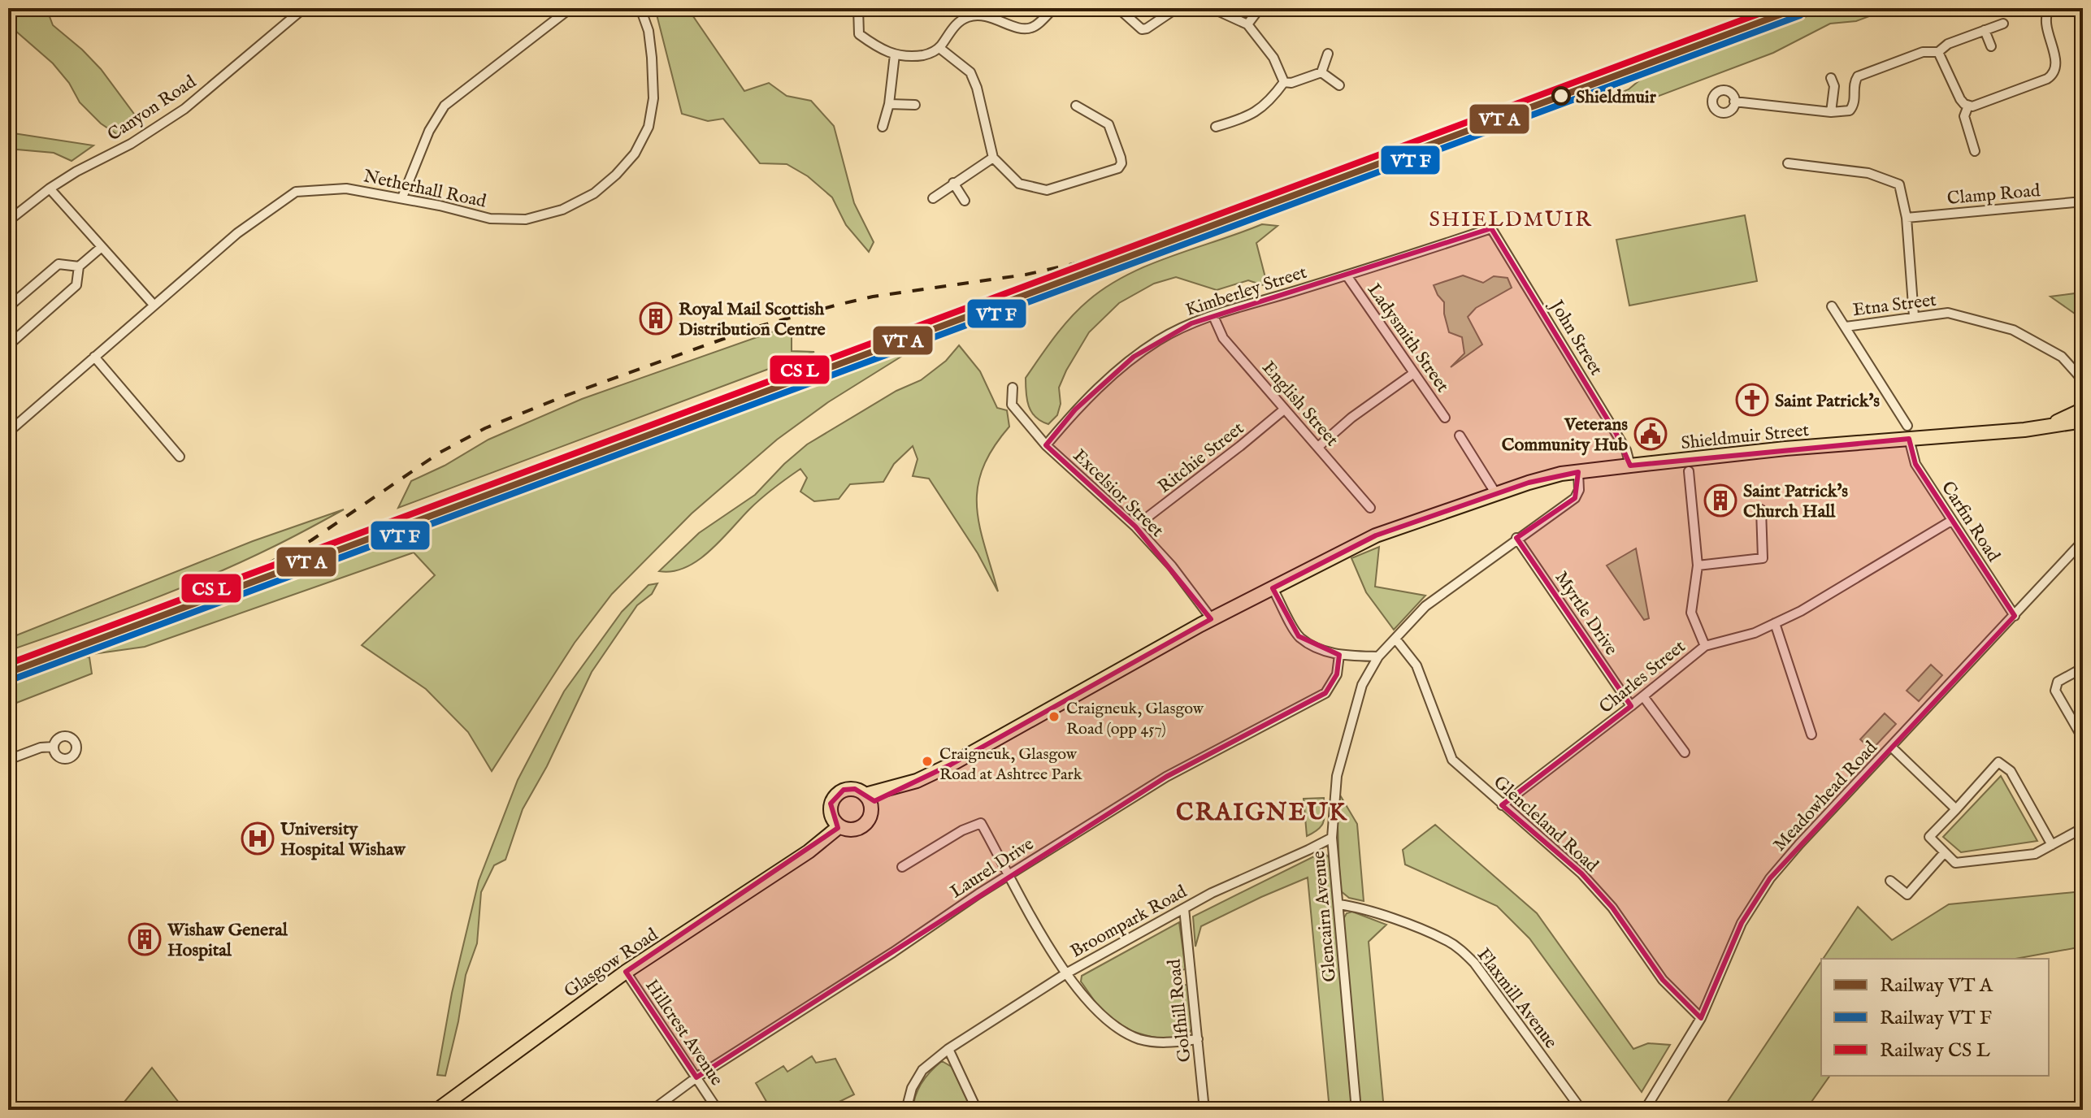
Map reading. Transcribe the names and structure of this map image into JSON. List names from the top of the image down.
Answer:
{
  "streets": {
    "main road": ["Shieldmuir Street", "Glasgow Road"],
    "street": [
      "Canyon Road",
      "Netherhall Road",
      "Clamp Road",
      "Kimberley Street",
      "Etna Street",
      "Ladysmith Street",
      "John Street",
      "English Street",
      "Ritchie Street",
      "Excelsior Street",
      "Carfin Road",
      "Myrtle Drive",
      "Charles Street",
      "Meadowhead Road",
      "Glencleland Road",
      "Laurel Drive",
      "Glencairn Avenue",
      "Broompark Road",
      "Flaxmill Avenue",
      "Golfhill Road",
      "Hillcrest Avenue"
    ]
  },
  "crossings": [
    ["Kimberley Street", "Ladysmith Street"],
    ["Kimberley Street", "John Street"],
    ["Kimberley Street", "English Street"],
    ["Kimberley Street", "Excelsior Street"],
    ["Etna Street", "Carfin Road"],
    ["John Street", "Shieldmuir Street"],
    ["English Street", "Ritchie Street"],
    ["Shieldmuir Street", "Excelsior Street"],
    ["Shieldmuir Street", "Carfin Road"],
    ["Shieldmuir Street", "Glencairn Avenue"],
    ["Shieldmuir Street", "Glasgow Road"],
    ["Ritchie Street", "Excelsior Street"],
    ["Carfin Road", "Charles Street"],
    ["Carfin Road", "Meadowhead Road"],
    ["Myrtle Drive", "Charles Street"],
    ["Myrtle Drive", "Glencairn Avenue"],
    ["Charles Street", "Glencleland Road"],
    ["Meadowhead Road", "Glencleland Road"],
    ["Glencleland Road", "Glencairn Avenue"],
    ["Laurel Drive", "Hillcrest Avenue"],
    ["Glencairn Avenue", "Broompark Road"],
    ["Glencairn Avenue", "Flaxmill Avenue"],
    ["Broompark Road", "Golfhill Road"],
    ["Glasgow Road", "Hillcrest Avenue"]
  ],
  "districts": ["SHIELDMUIR", "CRAIGNEUK"],
  "places": {
    "other": ["Shieldmuir", "Craigneuk, Glasgow Road (opp 457)", "Craigneuk, Glasgow Road at Ashtree Park"],
    "building": ["Royal Mail Scottish Distribution Centre", "Saint Patrick's Church Hall", "Wishaw General Hospital"],
    "church": ["Saint Patrick's"],
    "public building": ["Veterans Community Hub"],
    "hospital": ["University Hospital Wishaw"]
  },
  "legend": ["Railway VT A", "Railway VT F", "Railway CS L"]
}
